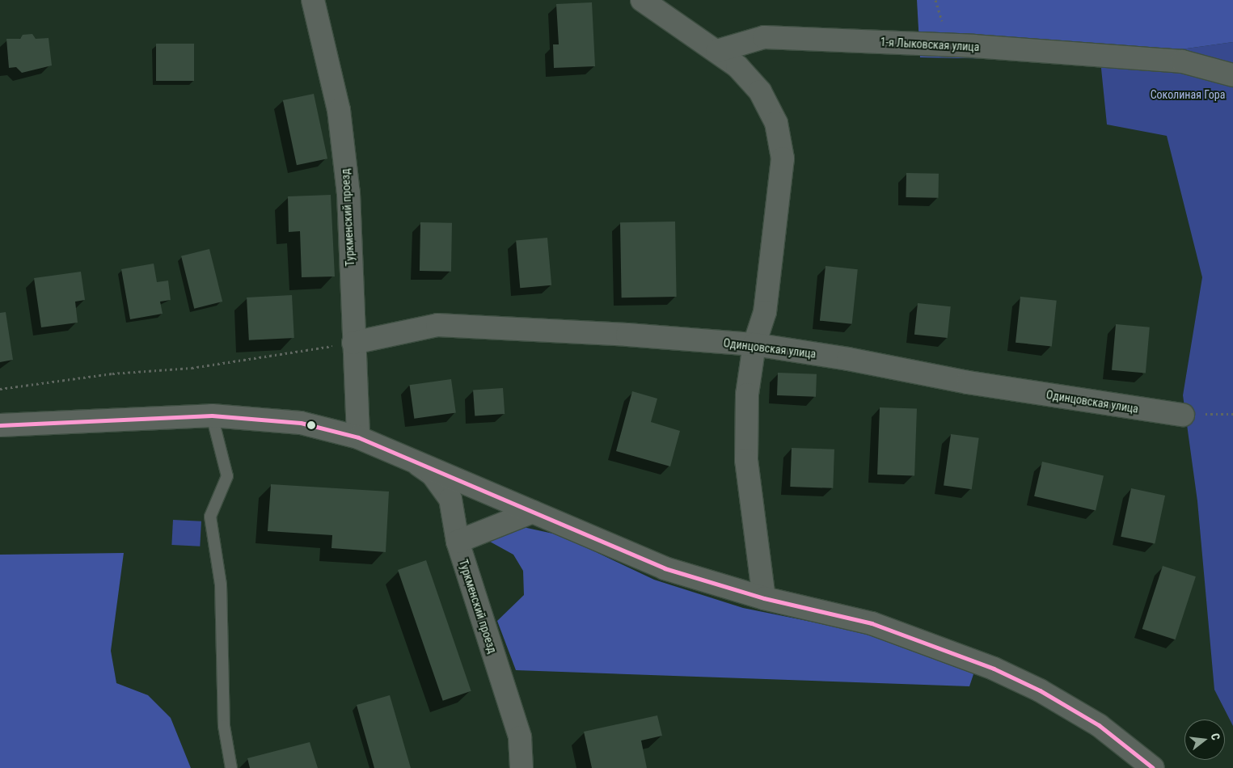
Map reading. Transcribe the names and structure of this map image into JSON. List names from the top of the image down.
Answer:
{
  "streets": {
    "street": ["1-я Лыковская улица", "Туркменский проезд", "Одинцовская улица"]
  },
  "crossings": [
    ["Туркменский проезд", "Одинцовская улица"]
  ],
  "parks": ["Соколиная Гора"],
  "north": "right"
}
